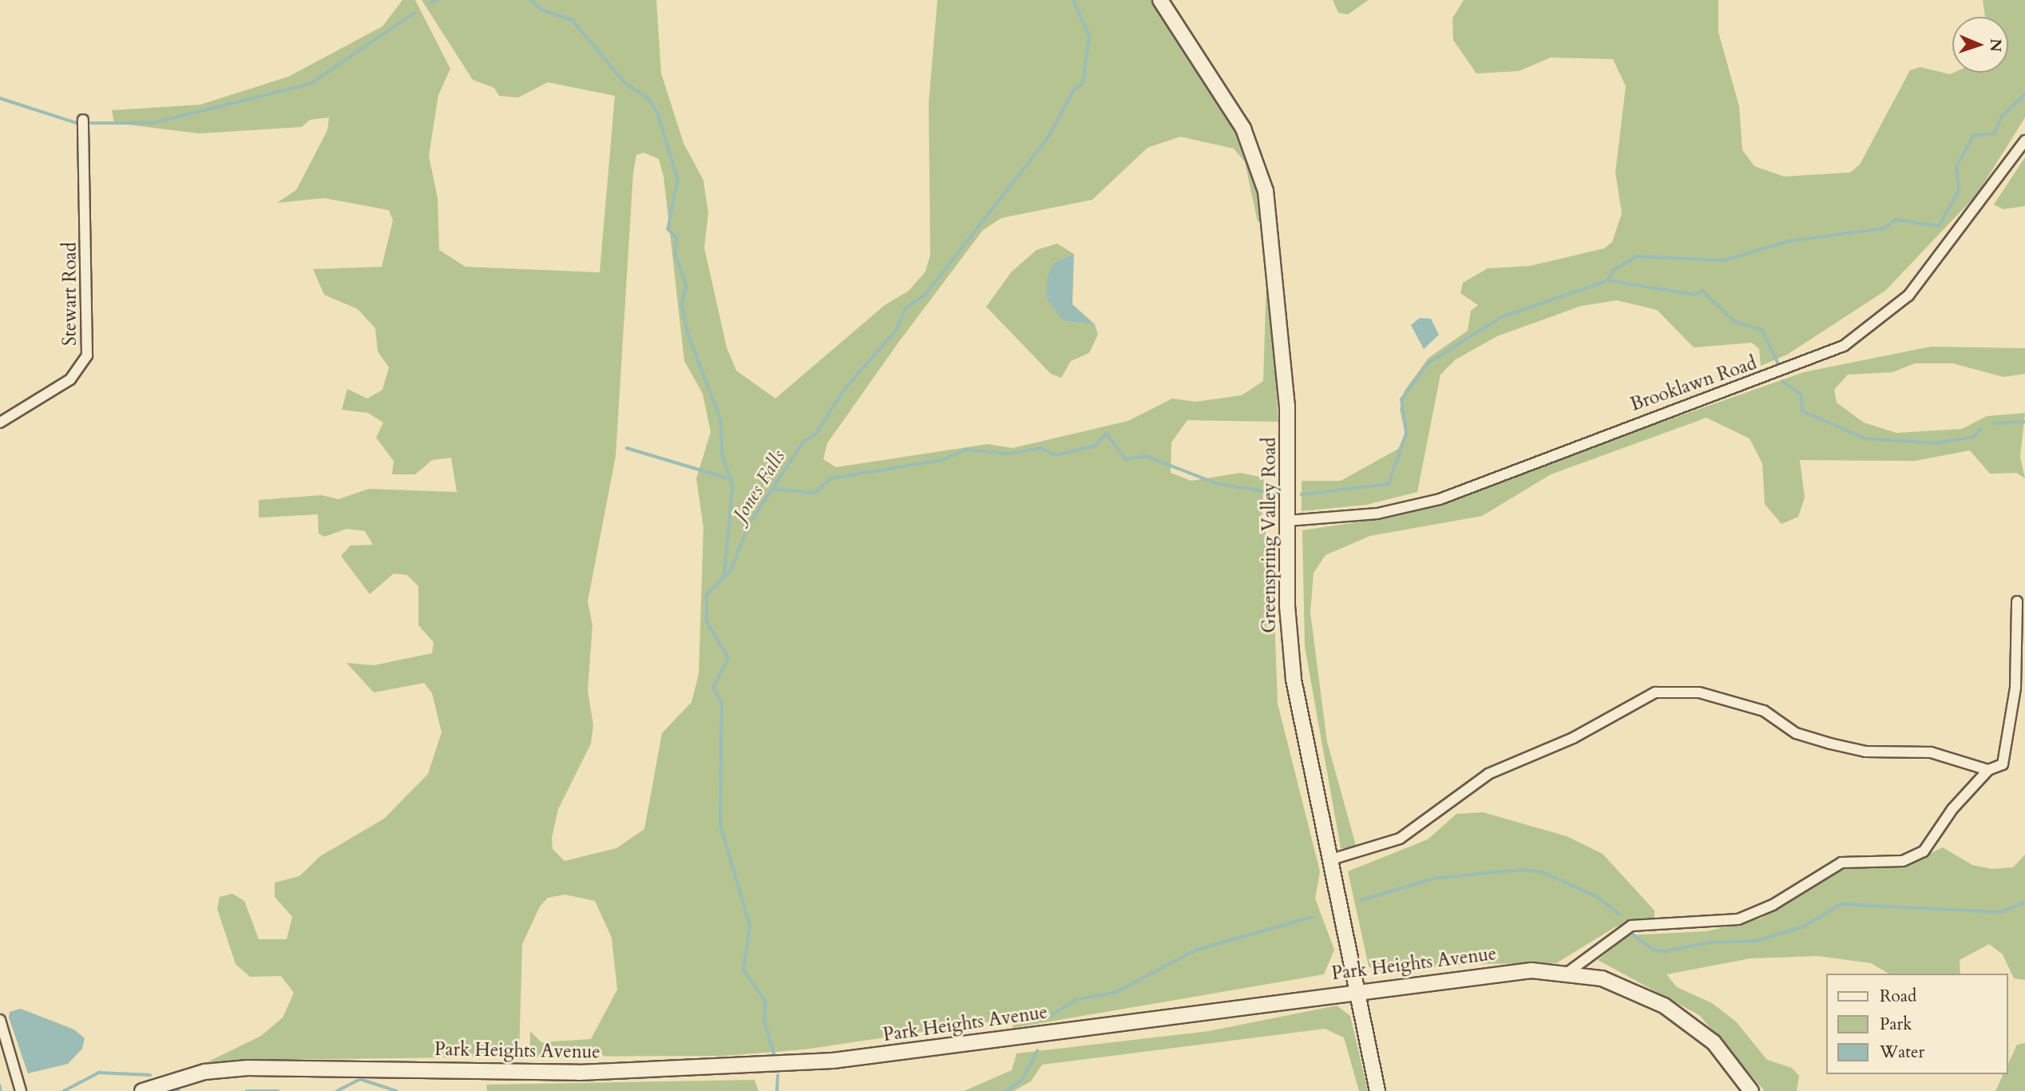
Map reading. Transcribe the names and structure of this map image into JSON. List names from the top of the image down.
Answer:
{
  "streets": {
    "main road": ["Greenspring Valley Road", "Park Heights Avenue"],
    "street": ["Stewart Road", "Brooklawn Road"]
  },
  "crossings": [
    ["Brooklawn Road", "Greenspring Valley Road"],
    ["Greenspring Valley Road", "Park Heights Avenue"]
  ],
  "water": ["Jones Falls"],
  "legend": ["Road", "Park", "Water"],
  "north": "right"
}
